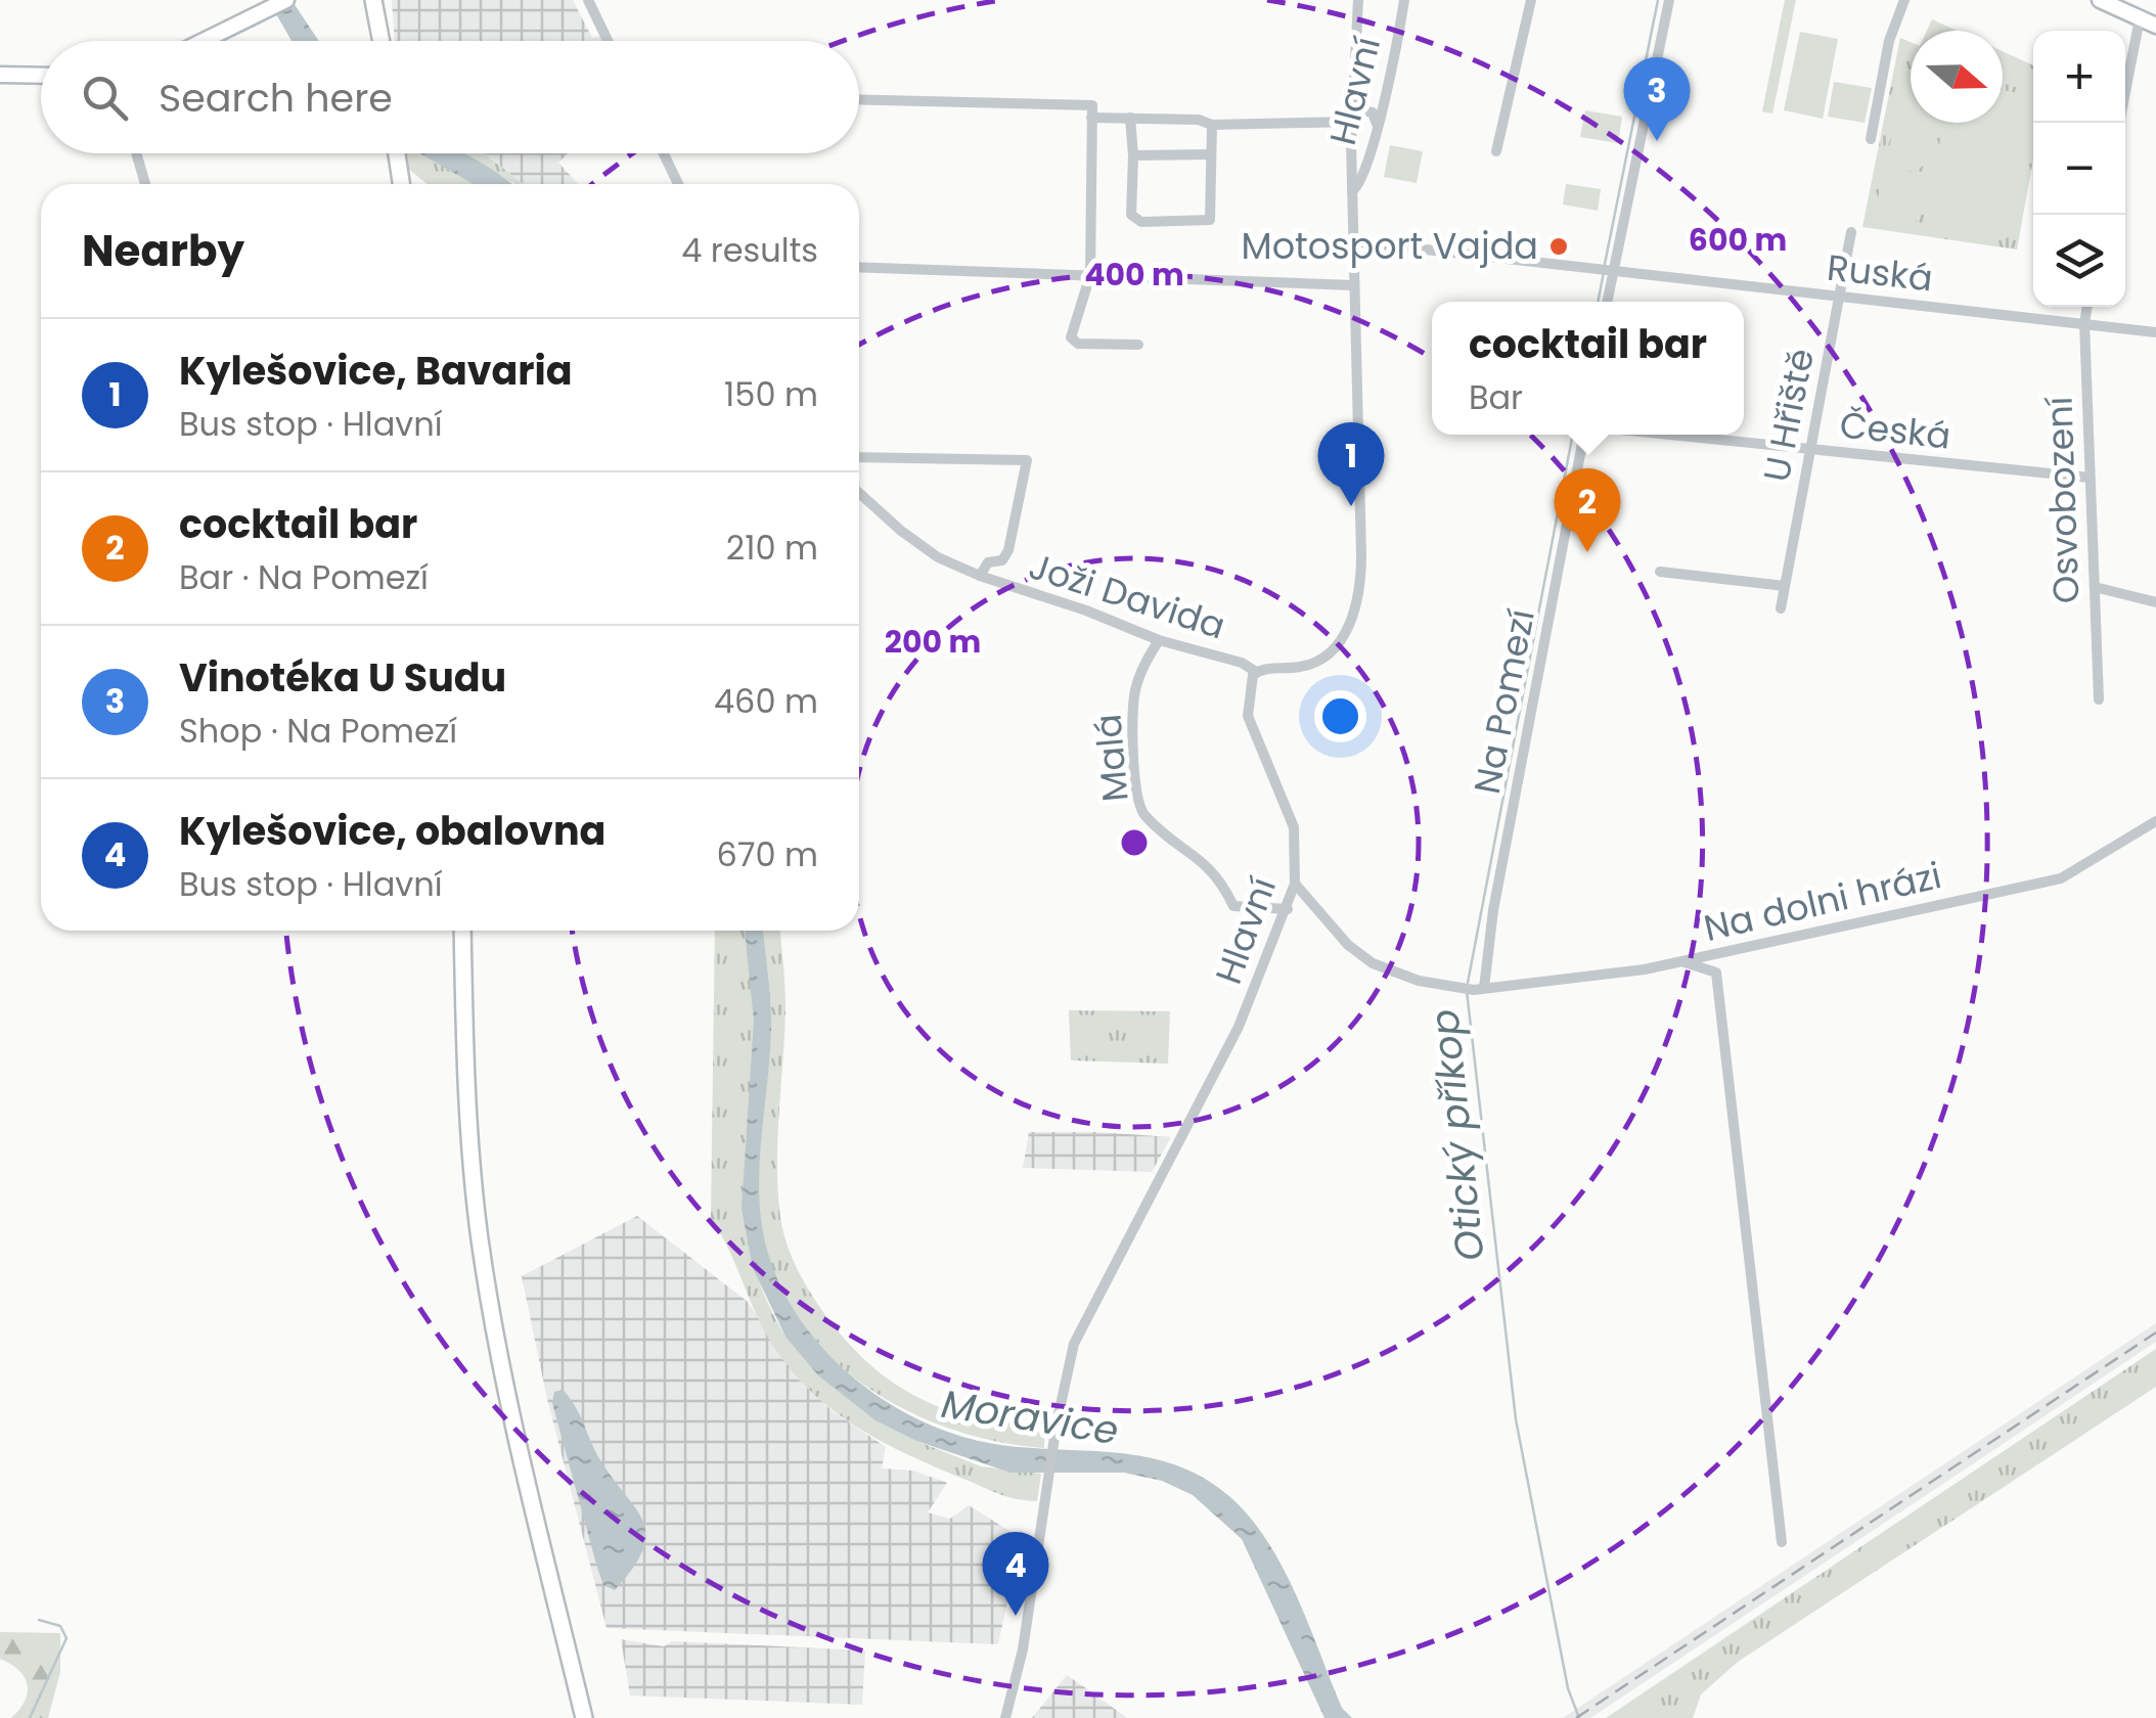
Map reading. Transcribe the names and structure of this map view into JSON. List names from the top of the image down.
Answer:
{
  "streets": {
    "street": [
      "Hlavní",
      "Ruská",
      "U Hřiště",
      "Česká",
      "Osvobození",
      "Joži Davida",
      "Na Pomezí",
      "Malá",
      "Na dolni hrázi"
    ]
  },
  "crossings": [
    ["Hlavní", "Ruská"],
    ["Hlavní", "Joži Davida"],
    ["Hlavní", "Malá"],
    ["Ruská", "U Hřiště"],
    ["Ruská", "Osvobození"],
    ["U Hřiště", "Česká"],
    ["Česká", "Osvobození"],
    ["Joži Davida", "Malá"],
    ["Na Pomezí", "Na dolni hrázi"]
  ],
  "water": ["Otický příkop", "Moravice"],
  "places": ["Motosport Vajda"],
  "north": "right",
  "page": {
    "map_buttons": ["+", "−"],
    "search": "Search here",
    "pins": [
      "3",
      "1",
      "2",
      "4"
    ],
    "heading": ["Nearby", "4 results"],
    "popup": ["cocktail bar", "Bar"],
    "list": [
      {
        "mark": "1",
        "name": "Kylešovice, Bavaria",
        "note": "Bus stop · Hlavní",
        "value": "150 m"
      },
      {
        "mark": "2",
        "name": "cocktail bar",
        "note": "Bar · Na Pomezí",
        "value": "210 m"
      },
      {
        "mark": "3",
        "name": "Vinotéka U Sudu",
        "note": "Shop · Na Pomezí",
        "value": "460 m"
      },
      {
        "mark": "4",
        "name": "Kylešovice, obalovna",
        "note": "Bus stop · Hlavní",
        "value": "670 m"
      }
    ]
  },
  "rings": ["600 m", "400 m", "200 m"]
}
